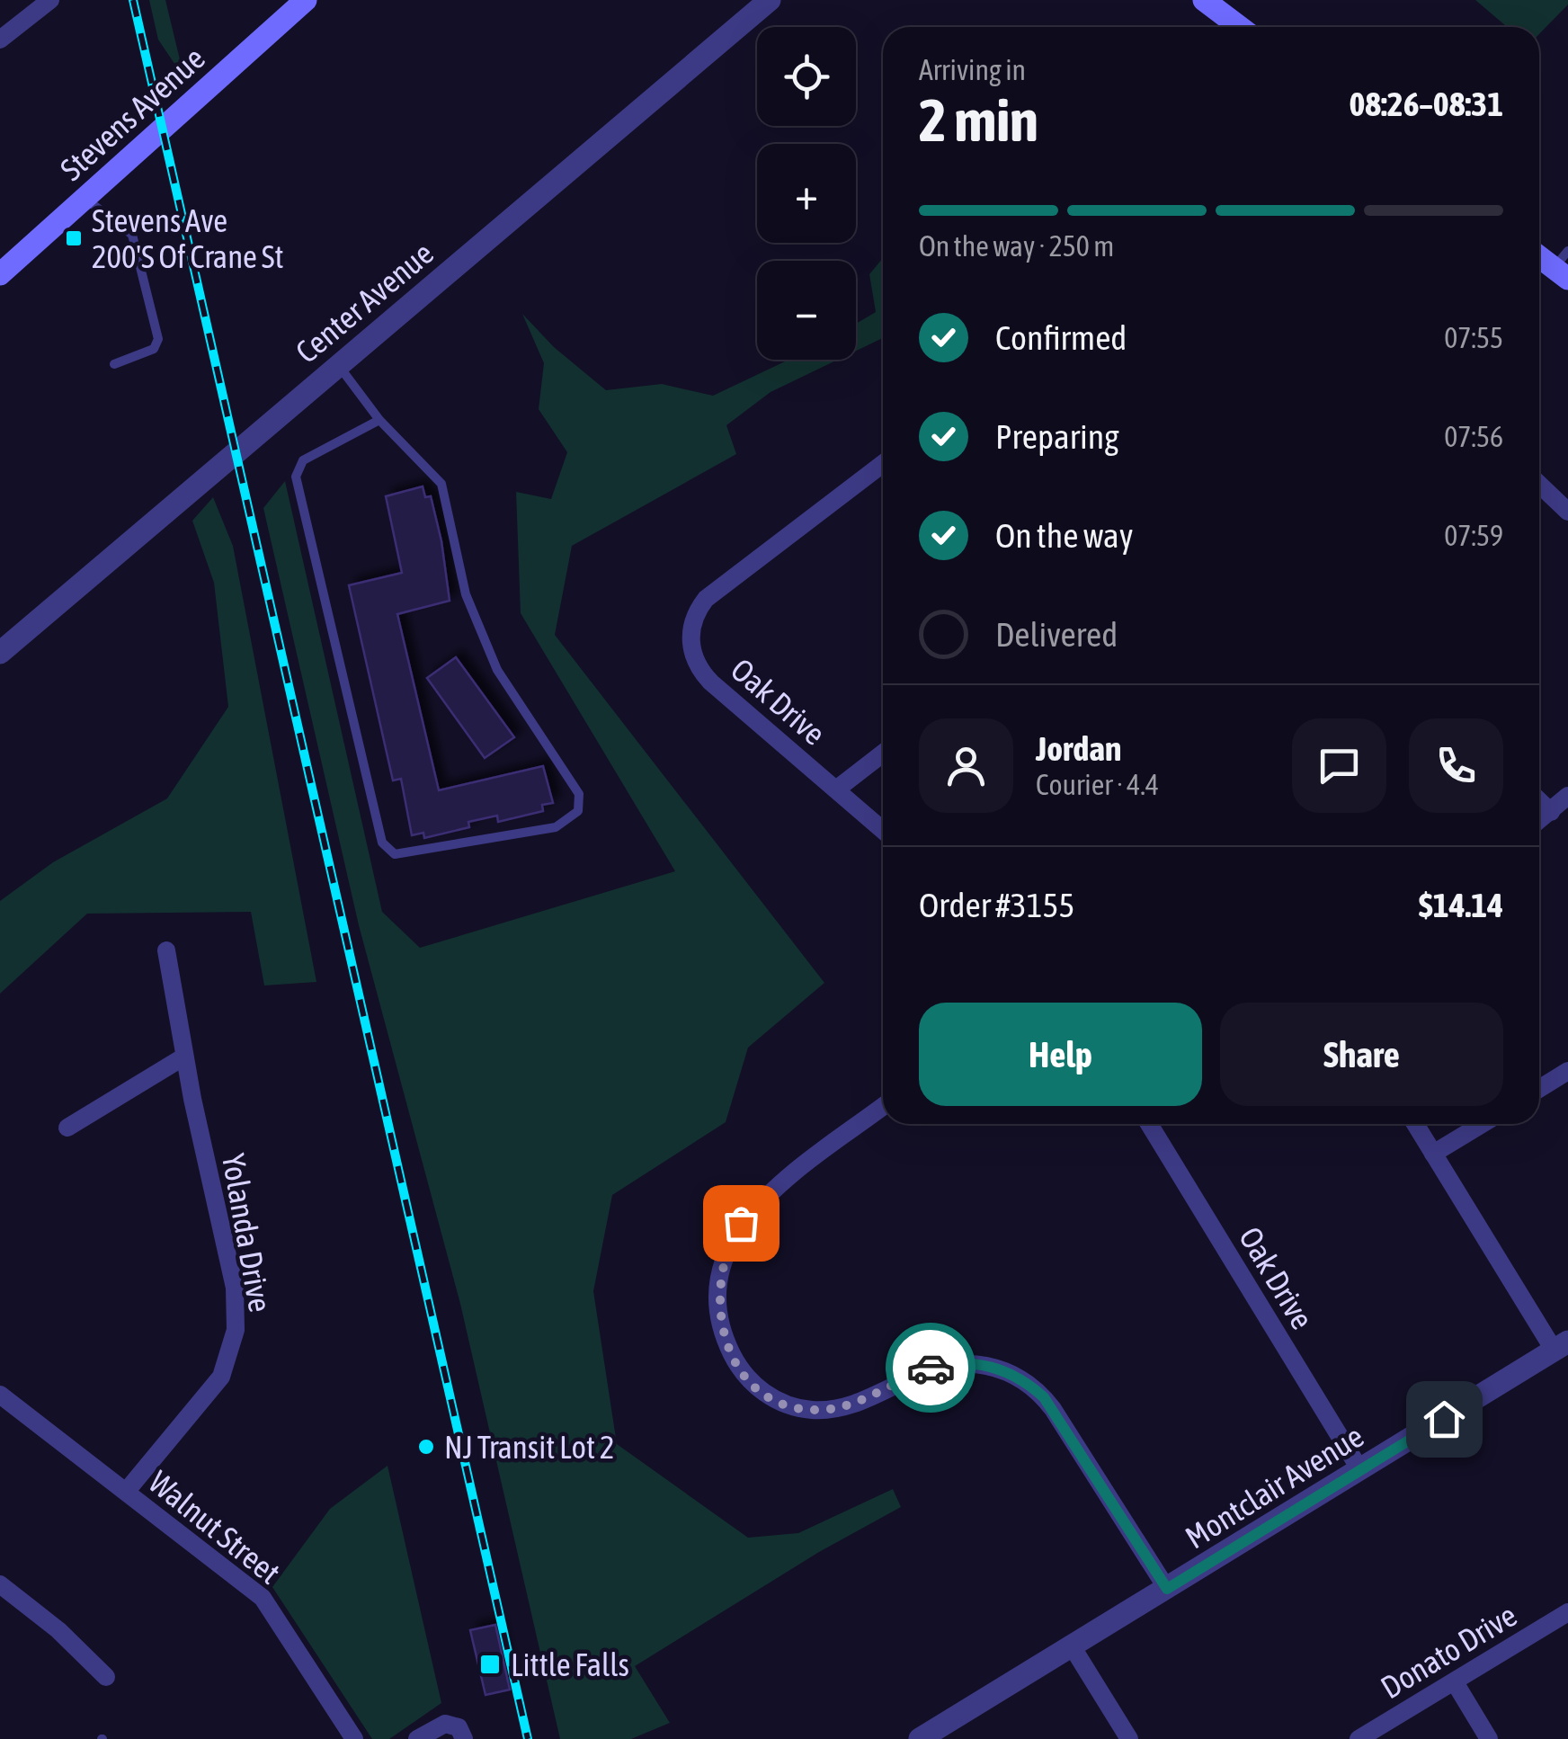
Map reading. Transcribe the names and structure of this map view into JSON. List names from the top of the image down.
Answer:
{
  "streets": {
    "main road": ["Stevens Avenue"],
    "street": [
      "Center Avenue",
      "Oak Drive",
      "Yolanda Drive",
      "Montclair Avenue",
      "Walnut Street",
      "Donato Drive"
    ]
  },
  "crossings": [
    ["Oak Drive", "Montclair Avenue"],
    ["Yolanda Drive", "Walnut Street"]
  ],
  "places": {
    "transit": ["Stevens Ave 200'S Of Crane St", "Little Falls"],
    "other": ["NJ Transit Lot 2"]
  },
  "page": {
    "map_buttons": ["+", "−"],
    "heading": ["2 min", "Arriving in", "08:26–08:31"],
    "panel": [
      "Jordan",
      "Courier · 4.4",
      "Order #3155",
      "$14.14"
    ],
    "bar": "On the way · 250 m",
    "list": [
      ["Confirmed", "07:55"],
      ["Preparing", "07:56"],
      ["On the way", "07:59"],
      "Delivered"
    ],
    "buttons": ["Help", "Share"]
  }
}
